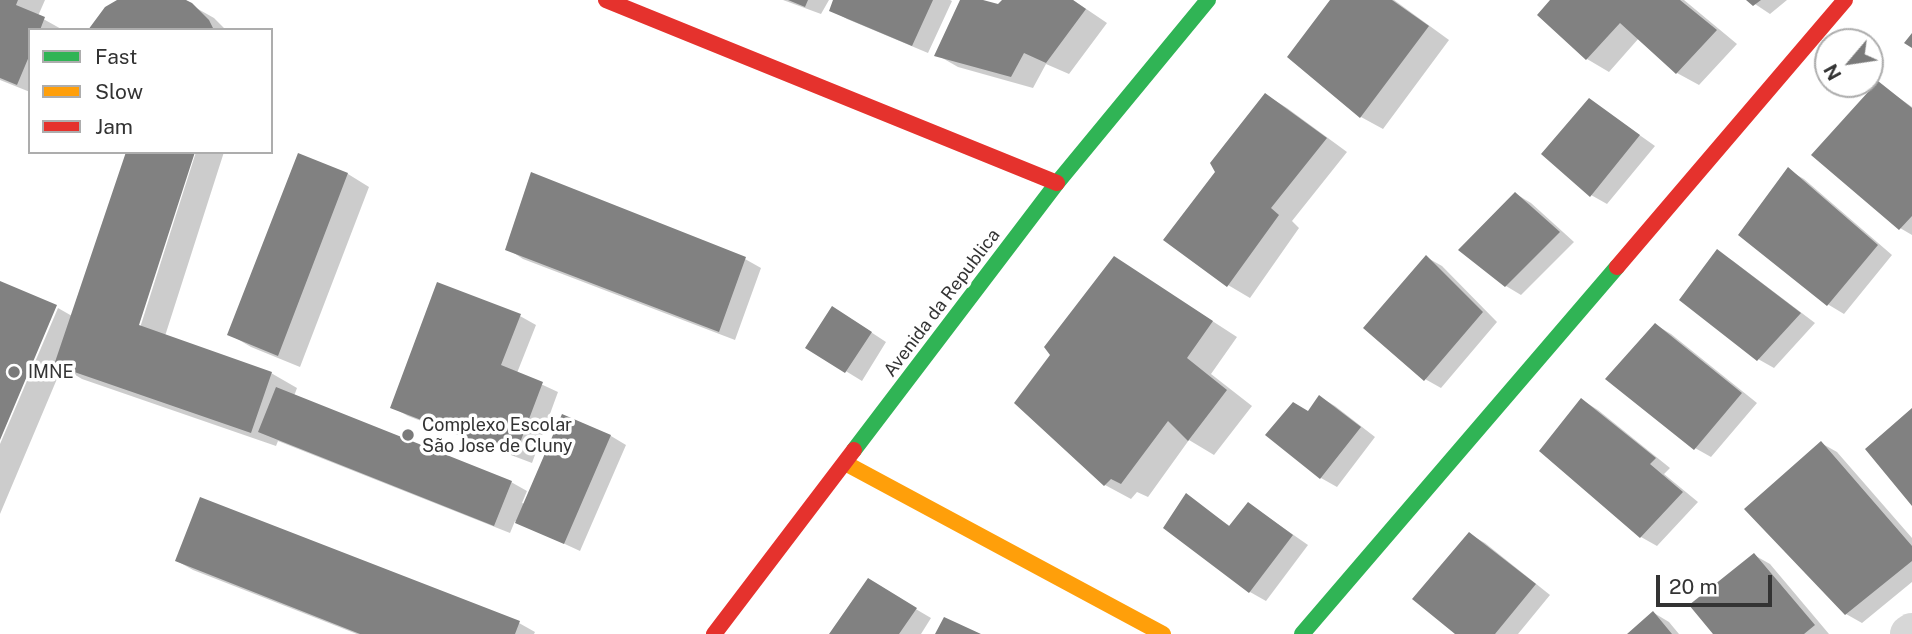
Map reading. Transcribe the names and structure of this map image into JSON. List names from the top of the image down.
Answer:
{
  "streets": {
    "street": ["Avenida da Republica"]
  },
  "places": ["IMNE", "Complexo Escolar São Jose de Cluny"],
  "legend": ["Fast", "Slow", "Jam"],
  "scale_bar": "20 m",
  "north": "bottom left"
}
